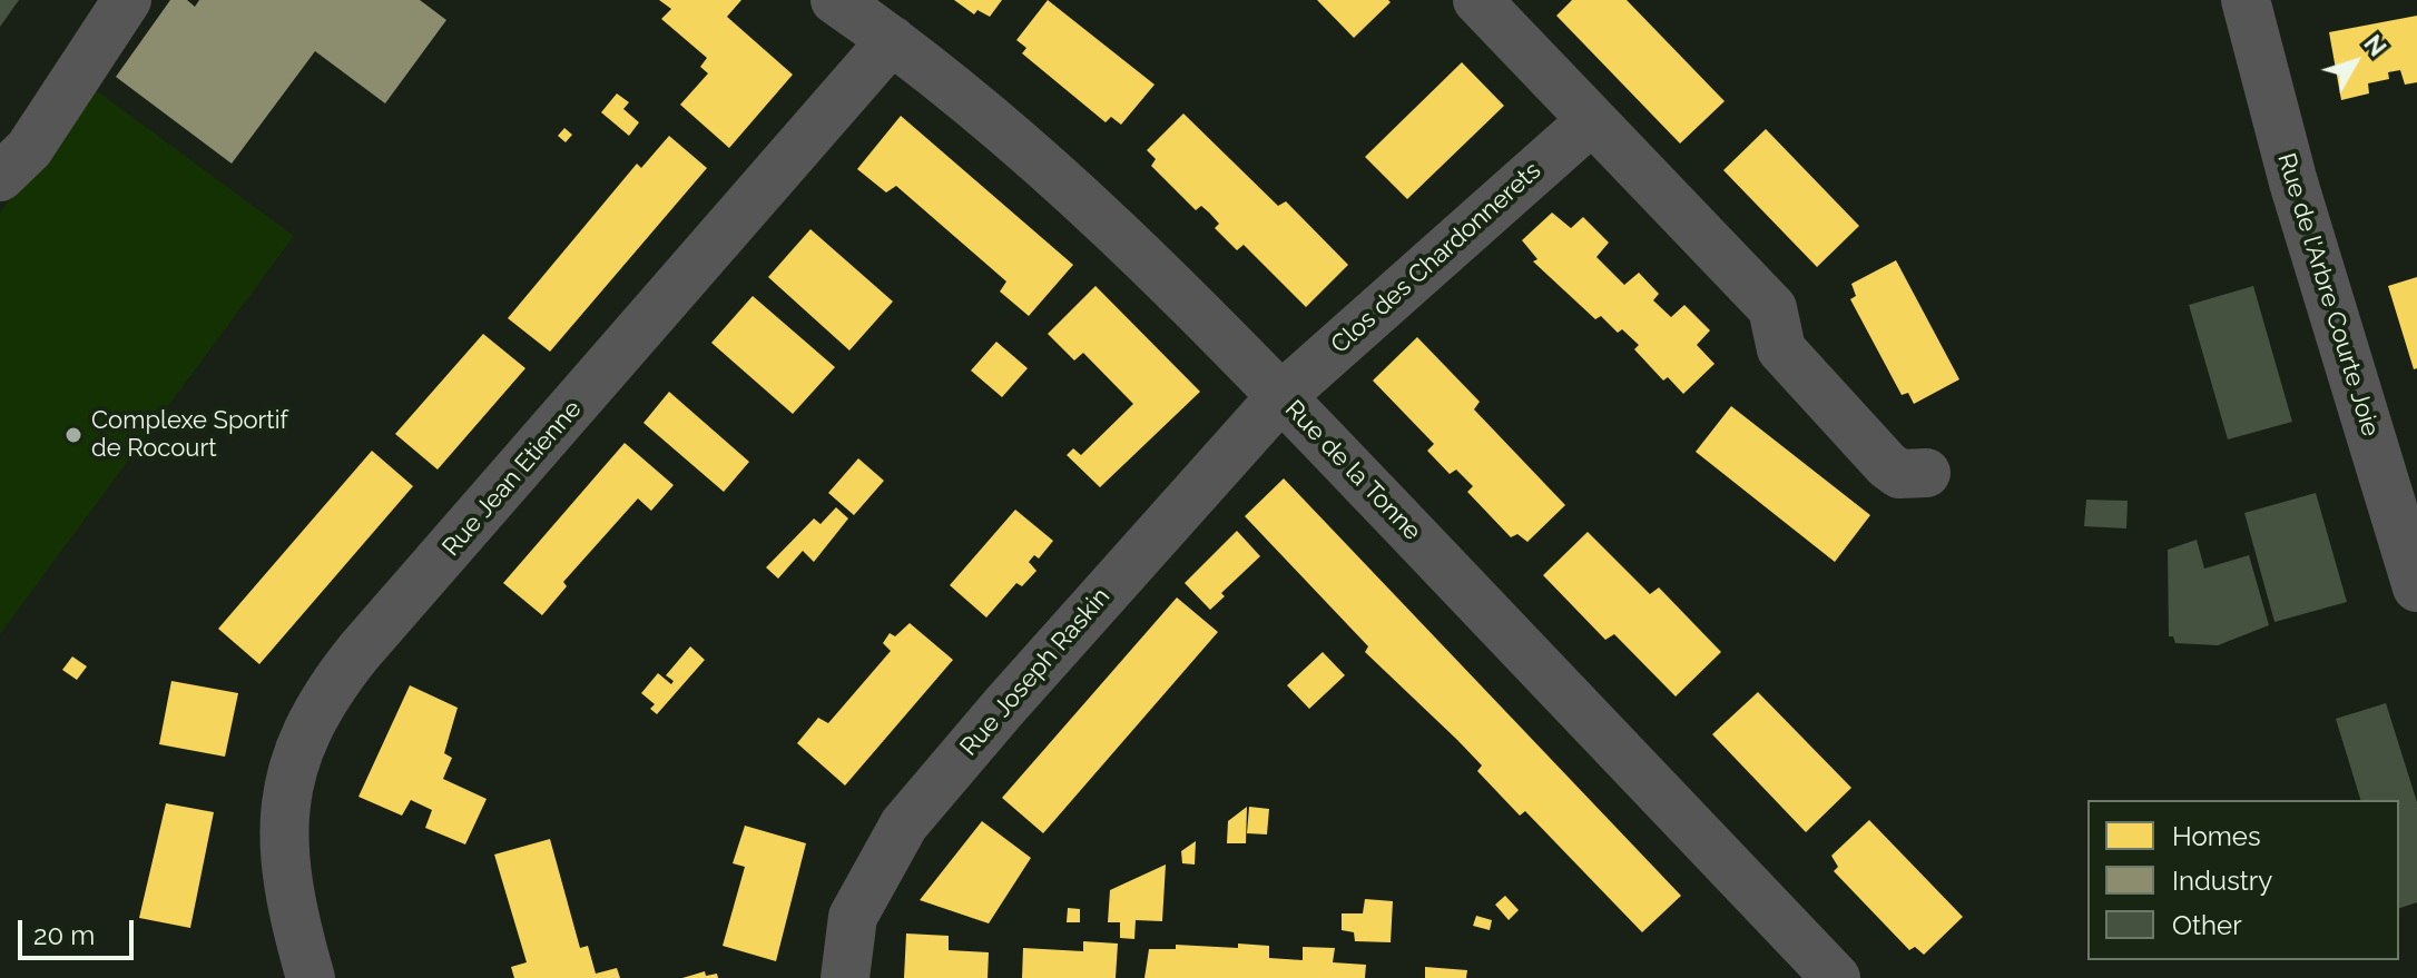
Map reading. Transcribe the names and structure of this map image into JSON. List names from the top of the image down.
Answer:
{
  "streets": {
    "street": [
      "Clos des Chardonnerets",
      "Rue de l'Arbre Courte Joie",
      "Rue de la Tonne",
      "Rue Jean Etienne",
      "Rue Joseph Raskin"
    ]
  },
  "crossings": [
    ["Clos des Chardonnerets", "Rue de la Tonne"],
    ["Clos des Chardonnerets", "Rue Joseph Raskin"],
    ["Rue de la Tonne", "Rue Jean Etienne"],
    ["Rue de la Tonne", "Rue Joseph Raskin"]
  ],
  "places": ["Complexe Sportif de Rocourt"],
  "legend": ["Homes", "Industry", "Other"],
  "scale_bar": "20 m",
  "north": "top right"
}
